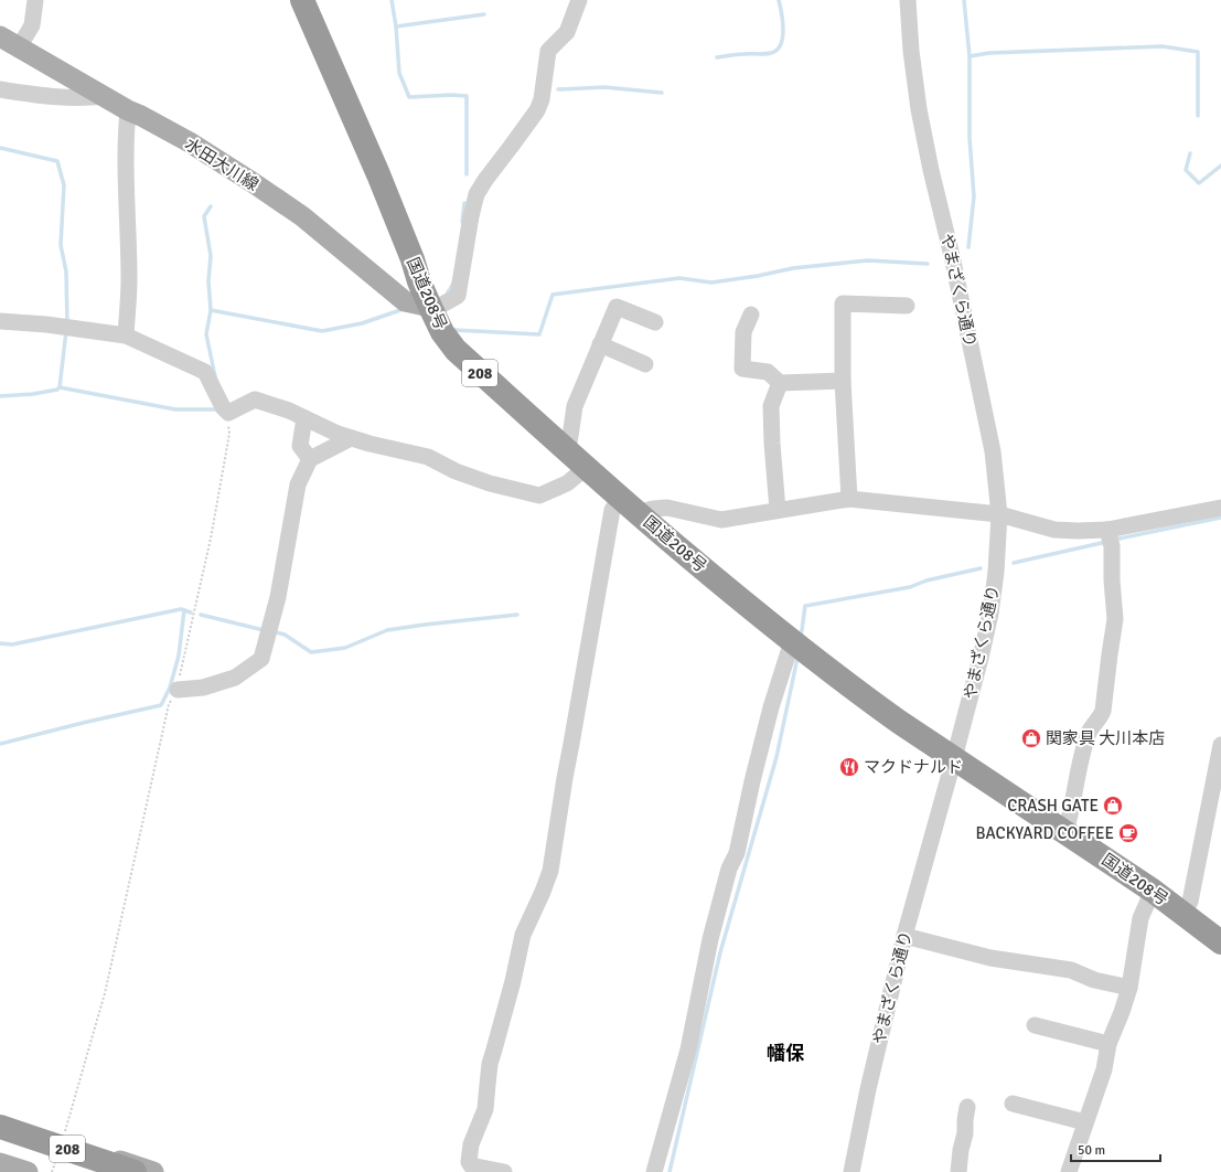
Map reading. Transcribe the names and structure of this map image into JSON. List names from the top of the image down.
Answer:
{
  "streets": {
    "highway": ["国道208号", "208"],
    "main road": ["水田大川線"],
    "street": ["やまざくら通り"]
  },
  "crossings": [
    ["水田大川線", "国道208号"],
    ["やまざくら通り", "国道208号"]
  ],
  "districts": ["幡保"],
  "places": {
    "shop": ["関家具 大川本店", "CRASH GATE"],
    "restaurant": ["マクドナルド"],
    "cafe": ["BACKYARD COFFEE"]
  },
  "scale_bar": "50 m"
}
